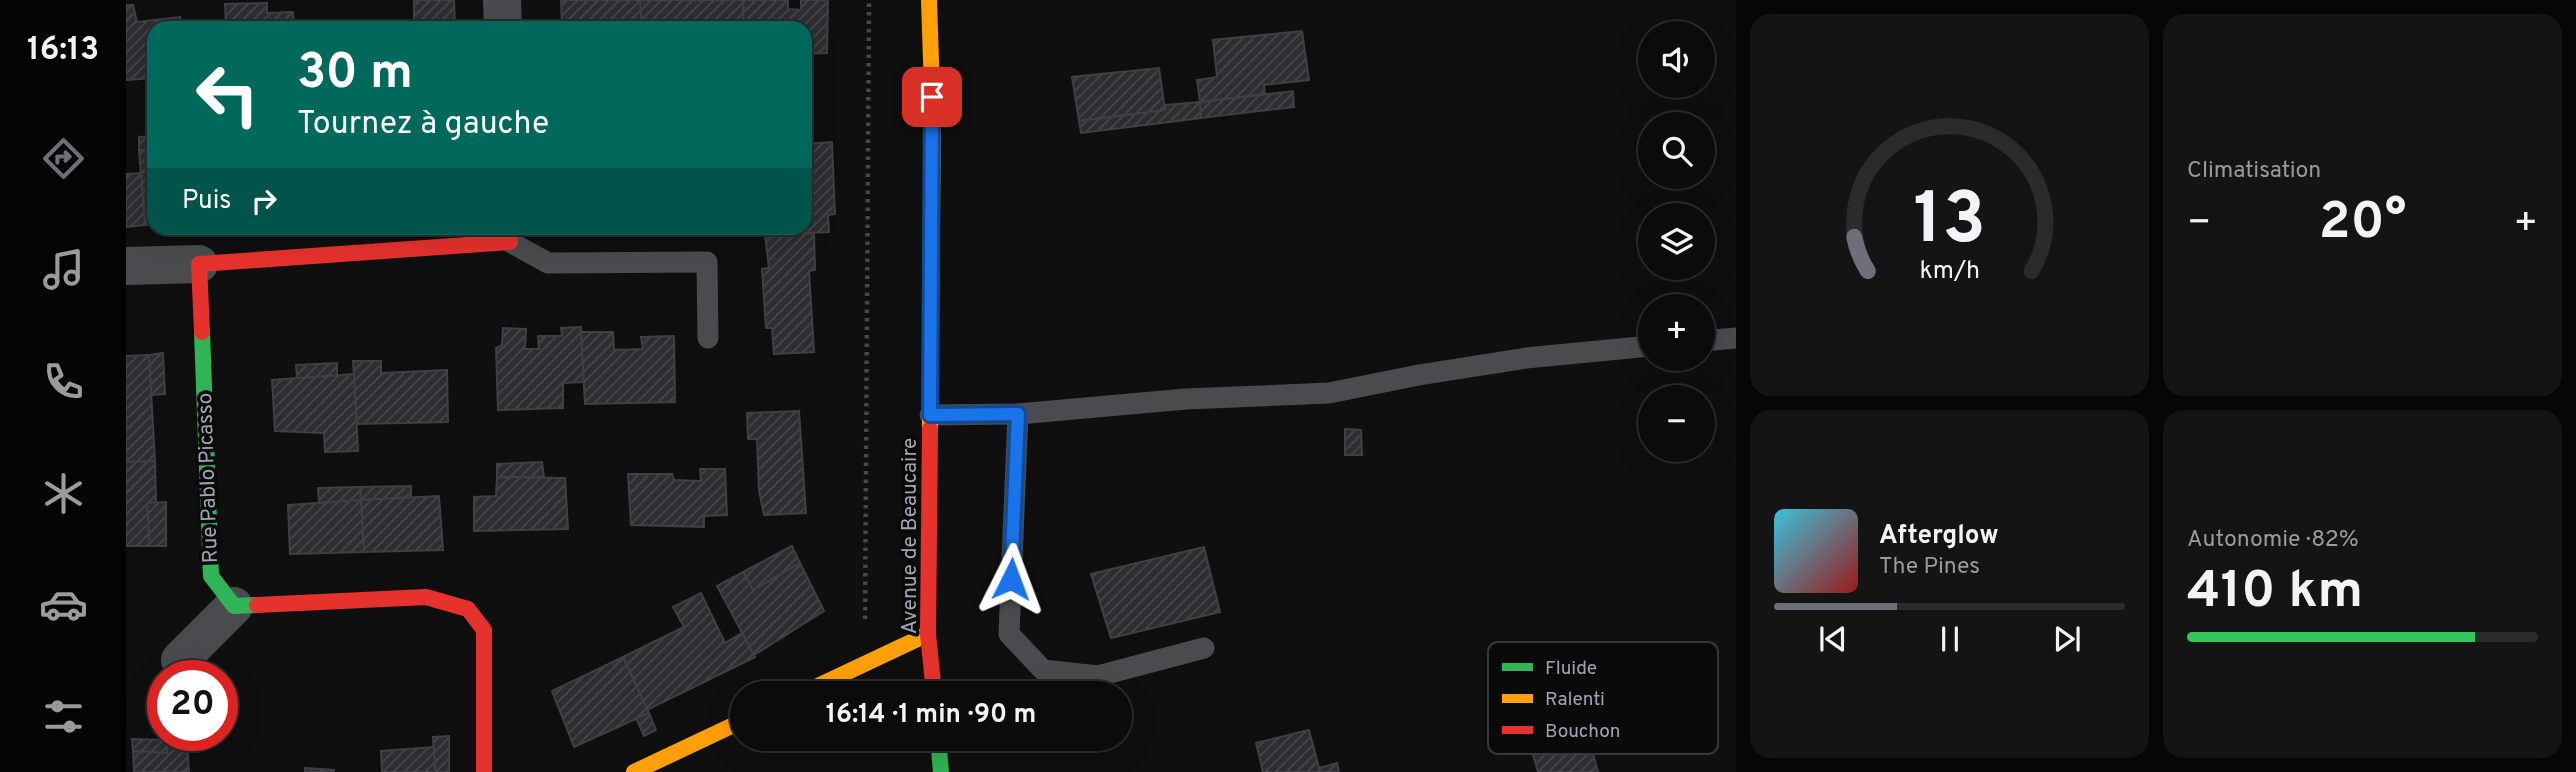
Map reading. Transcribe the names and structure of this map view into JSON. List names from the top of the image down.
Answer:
{
  "streets": {
    "street": ["Rue Pablo Picasso", "Avenue de Beaucaire"]
  },
  "legend": ["Fluide", "Ralenti", "Bouchon"],
  "page": {
    "tabs": "16:13",
    "tile": [
      "Climatisation",
      ["Autonomie · 82%", "410 km"]
    ],
    "map_buttons": ["+", "−"],
    "turn": ["30 m", "Tournez à gauche"],
    "then": "Puis",
    "heat": ["−", "20°", "+"],
    "song": ["Afterglow", "The Pines"],
    "limit": "20",
    "trip": "16:14 · 1 min · 90 m",
    "gauge": ["13", "km/h"]
  }
}
